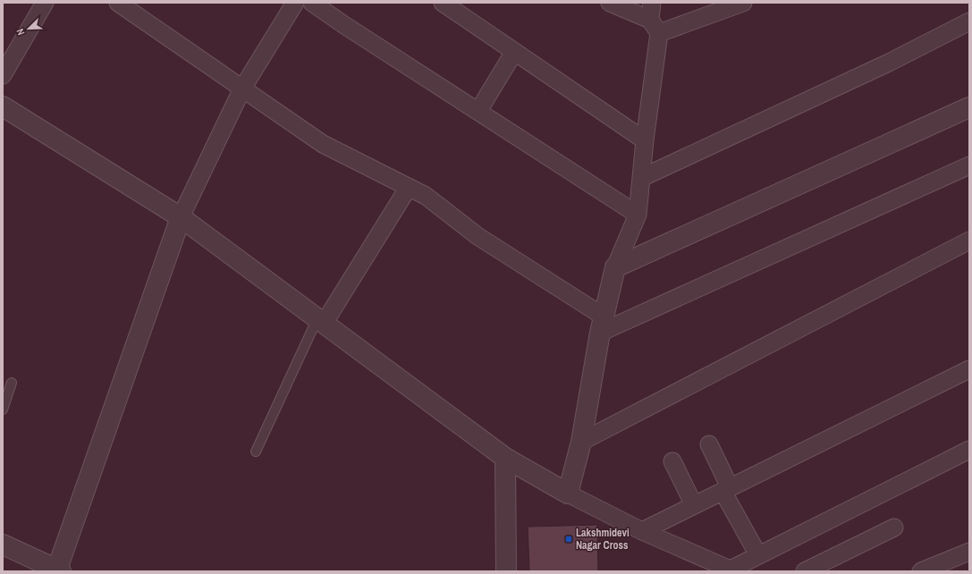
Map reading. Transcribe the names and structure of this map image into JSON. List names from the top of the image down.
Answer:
{
  "places": {
    "transit": ["Lakshmidevi Nagar Cross"]
  },
  "north": "bottom left"
}
